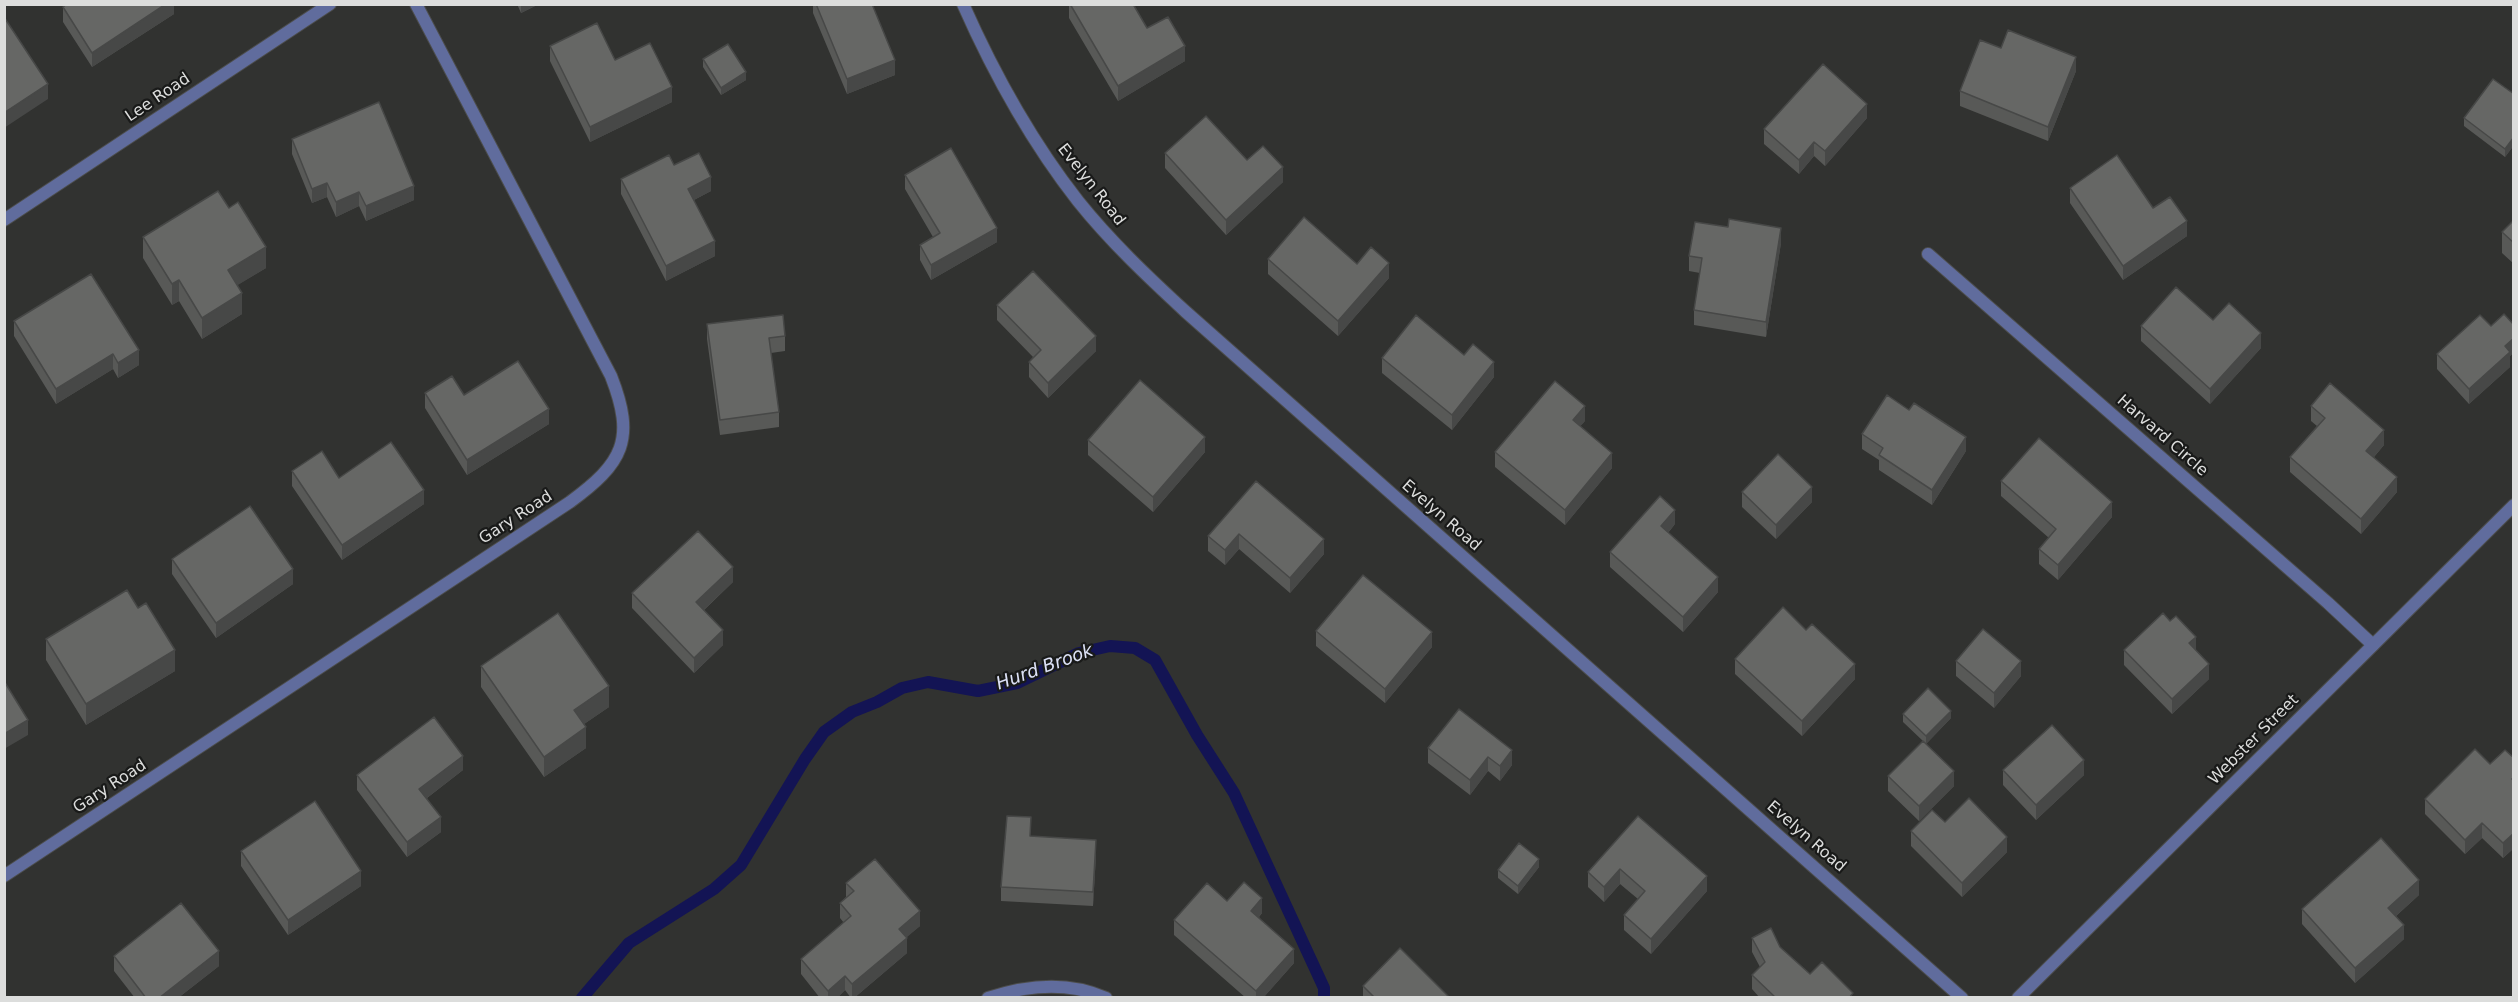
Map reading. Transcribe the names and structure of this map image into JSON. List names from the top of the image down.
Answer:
{
  "streets": {
    "street": [
      "Lee Road",
      "Evelyn Road",
      "Harvard Circle",
      "Gary Road",
      "Webster Street"
    ]
  },
  "crossings": [
    ["Harvard Circle", "Webster Street"]
  ],
  "water": ["Hurd Brook"]
}
